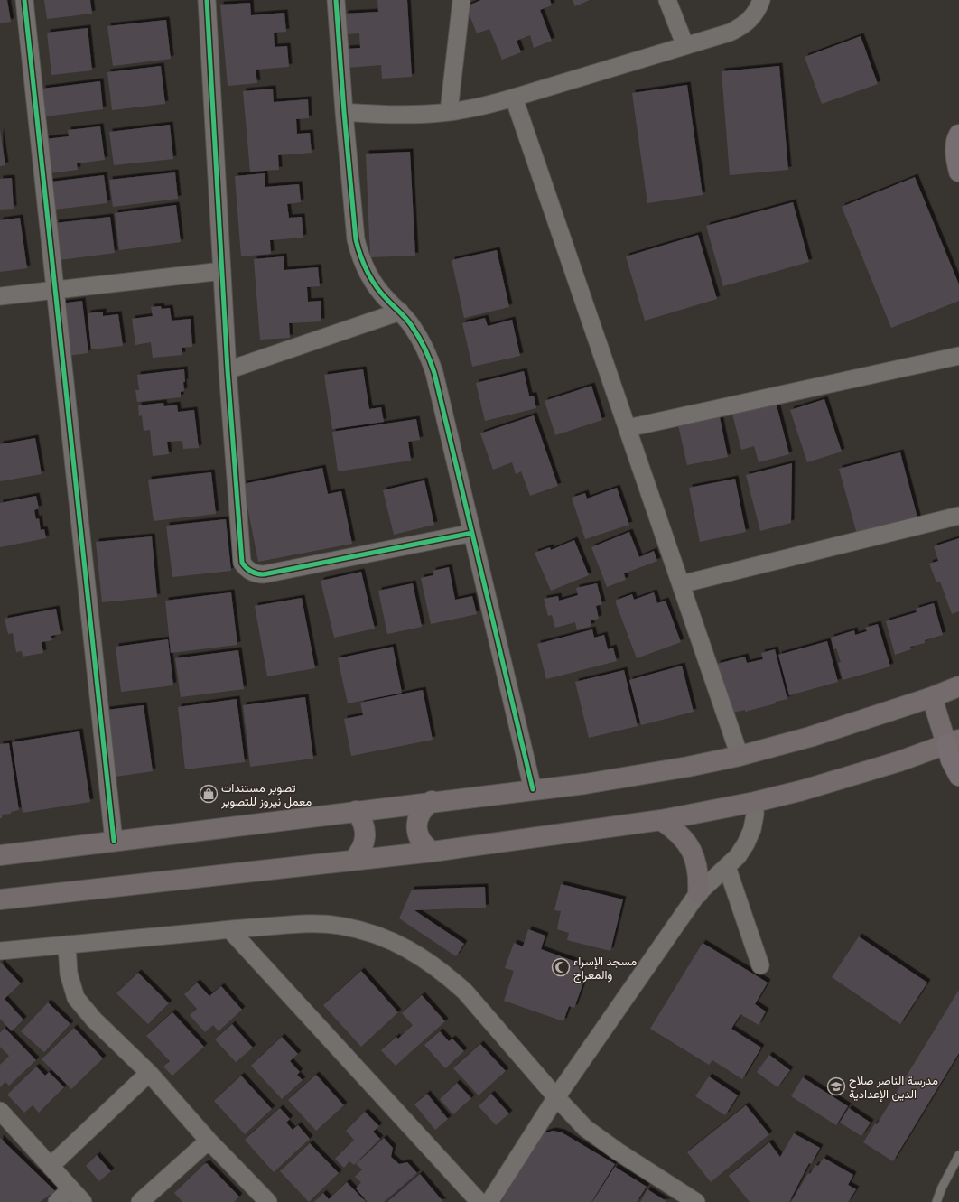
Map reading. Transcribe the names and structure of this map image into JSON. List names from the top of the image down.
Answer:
{
  "places": {
    "shop": ["تصوير مستندات معمل نيروز للتصوير"],
    "mosque": ["مسجد الإسراء والمعراج"],
    "school or university": ["مدرسة الناصر صلاح الدين الإعدادية"]
  }
}
